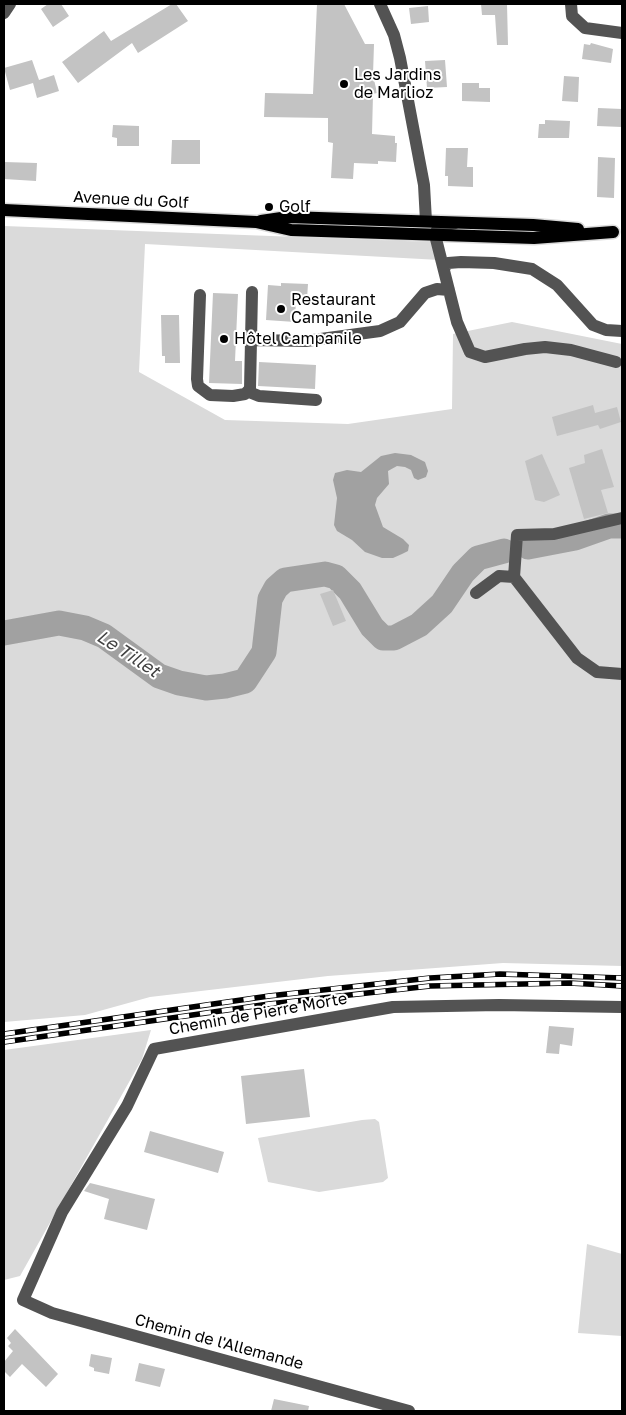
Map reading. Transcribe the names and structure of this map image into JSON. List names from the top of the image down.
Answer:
{
  "streets": {
    "main road": ["Avenue du Golf"],
    "street": ["Chemin de Pierre Morte", "Chemin de l'Allemande"]
  },
  "crossings": [
    ["Chemin de Pierre Morte", "Chemin de l'Allemande"]
  ],
  "water": ["Le Tillet"],
  "places": [
    "Les Jardins de Marlioz",
    "Golf",
    "Restaurant Campanile",
    "Hôtel Campanile"
  ]
}
